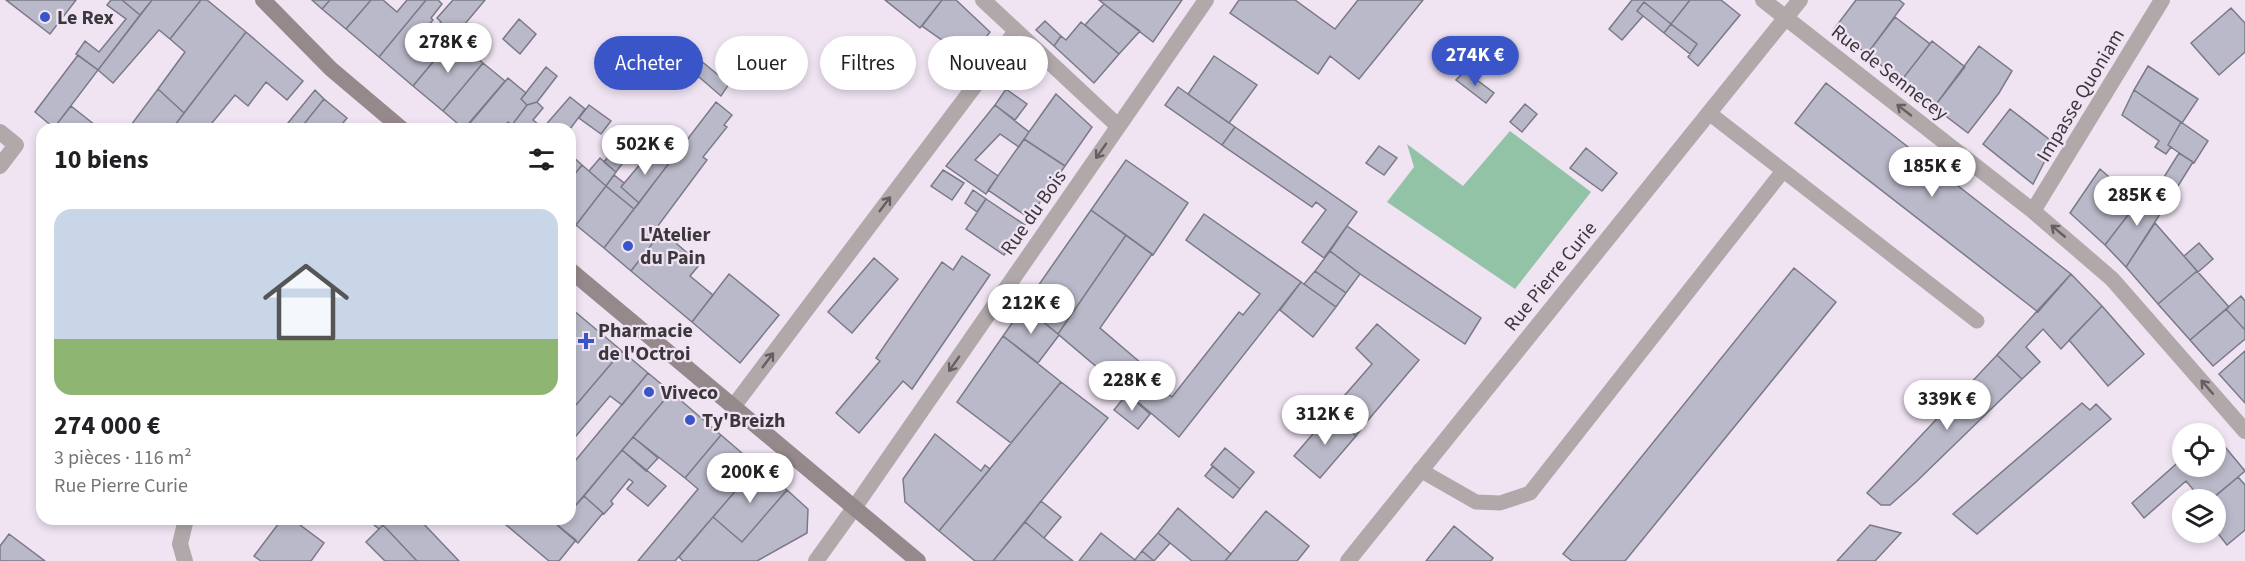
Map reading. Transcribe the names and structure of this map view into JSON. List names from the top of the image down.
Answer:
{
  "streets": {
    "street": [
      "Rue de Sennecey",
      "Impasse Quoniam",
      "Rue du Bois",
      "Rue Pierre Curie"
    ]
  },
  "crossings": [
    ["Rue de Sennecey", "Impasse Quoniam"],
    ["Rue de Sennecey", "Rue Pierre Curie"]
  ],
  "one_way": ["Rue de Sennecey"],
  "places": {
    "other": [
      "Le Rex",
      "L'Atelier du Pain",
      "Viveco",
      "Ty'Breizh"
    ],
    "health": ["Pharmacie de l'Octroi"]
  },
  "page": {
    "price": [
      "278K €",
      "274K €",
      "502K €",
      "185K €",
      "285K €",
      "212K €",
      "228K €",
      "339K €",
      "312K €",
      "200K €"
    ],
    "chip": [
      "Acheter",
      "Louer",
      "Filtres",
      "Nouveau"
    ],
    "heading": "10 biens",
    "list": [
      {
        "name": "274 000 €",
        "note": "3 pièces · 116 m² · Rue Pierre Curie"
      }
    ]
  }
}
